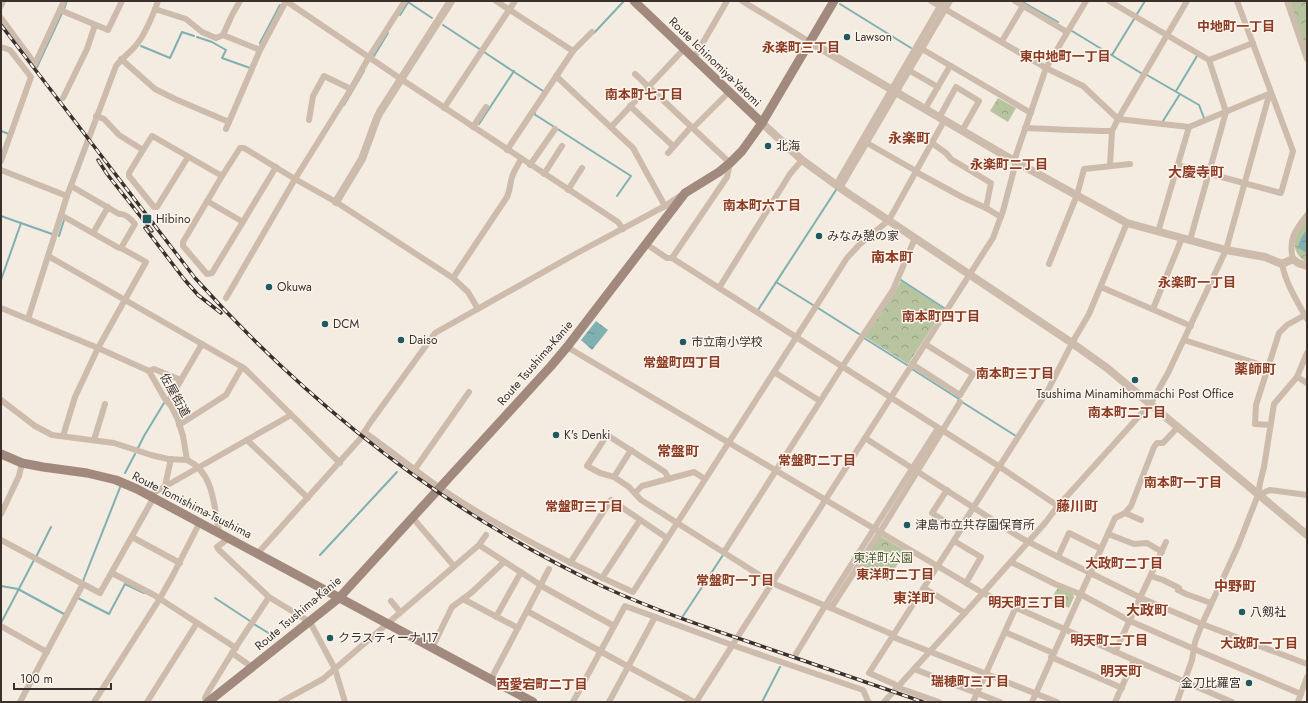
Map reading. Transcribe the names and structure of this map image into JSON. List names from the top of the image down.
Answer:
{
  "streets": {
    "main road": ["Route Ichinomiya-Yatomi", "Route Tsushima-Kanie", "Route Tomishima-Tsushima"],
    "street": ["佐屋街道"]
  },
  "crossings": [
    ["Route Ichinomiya-Yatomi", "Route Tsushima-Kanie"],
    ["Route Tsushima-Kanie", "Route Tomishima-Tsushima"]
  ],
  "districts": [
    "中地町一丁目",
    "永楽町三丁目",
    "東中地町一丁目",
    "南本町七丁目",
    "永楽町",
    "永楽町二丁目",
    "大慶寺町",
    "南本町六丁目",
    "南本町",
    "永楽町一丁目",
    "南本町四丁目",
    "常盤町四丁目",
    "薬師町",
    "南本町三丁目",
    "南本町二丁目",
    "常盤町",
    "常盤町二丁目",
    "南本町一丁目",
    "常盤町三丁目",
    "藤川町",
    "大政町二丁目",
    "東洋町二丁目",
    "常盤町一丁目",
    "中野町",
    "東洋町",
    "明天町三丁目",
    "大政町",
    "明天町二丁目",
    "大政町一丁目",
    "明天町",
    "瑞穂町三丁目",
    "西愛宕町二丁目"
  ],
  "parks": ["東洋町公園"],
  "places": {
    "other": [
      "Lawson",
      "北海",
      "みなみ憩の家",
      "Okuwa",
      "DCM",
      "Daiso",
      "市立南小学校",
      "Tsushima Minamihommachi Post Office",
      "K's Denki",
      "津島市立共存園保育所",
      "八剱社",
      "クラスティーナ117",
      "金刀比羅宮"
    ],
    "transit": ["Hibino"]
  },
  "scale_bar": "100 m"
}
